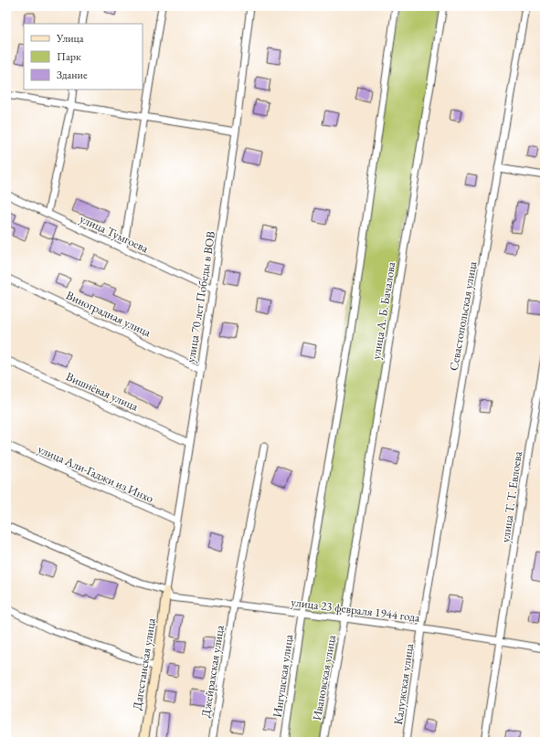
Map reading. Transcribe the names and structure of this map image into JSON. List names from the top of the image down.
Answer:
{
  "streets": {
    "street": [
      "улица Тумгоева",
      "улица 70 лет Победы в ВОВ",
      "улица А. Б. Бачалова",
      "Виноградная улица",
      "Севастопольская улица",
      "Вишнёвая улица",
      "улица Али-Гаджи из Инхо",
      "улица Т. Т. Евлоева",
      "улица 23 февраля 1944 года",
      "Дагестанская улица",
      "Джейрахская улица",
      "Ингушская улица",
      "Ивановская улица",
      "Калужская улица"
    ]
  },
  "crossings": [
    ["улица Тумгоева", "улица 70 лет Победы в ВОВ"],
    ["улица 70 лет Победы в ВОВ", "Виноградная улица"],
    ["улица 70 лет Победы в ВОВ", "Вишнёвая улица"],
    ["улица 70 лет Победы в ВОВ", "улица Али-Гаджи из Инхо"],
    ["улица 70 лет Победы в ВОВ", "улица 23 февраля 1944 года"],
    ["улица 70 лет Победы в ВОВ", "Дагестанская улица"],
    ["улица А. Б. Бачалова", "улица 23 февраля 1944 года"],
    ["улица А. Б. Бачалова", "Ивановская улица"],
    ["Севастопольская улица", "улица 23 февраля 1944 года"],
    ["Севастопольская улица", "Калужская улица"],
    ["улица Т. Т. Евлоева", "улица 23 февраля 1944 года"],
    ["улица 23 февраля 1944 года", "Дагестанская улица"],
    ["улица 23 февраля 1944 года", "Джейрахская улица"],
    ["улица 23 февраля 1944 года", "Ингушская улица"],
    ["улица 23 февраля 1944 года", "Ивановская улица"],
    ["улица 23 февраля 1944 года", "Калужская улица"]
  ],
  "legend": ["Улица", "Парк", "Здание"]
}
